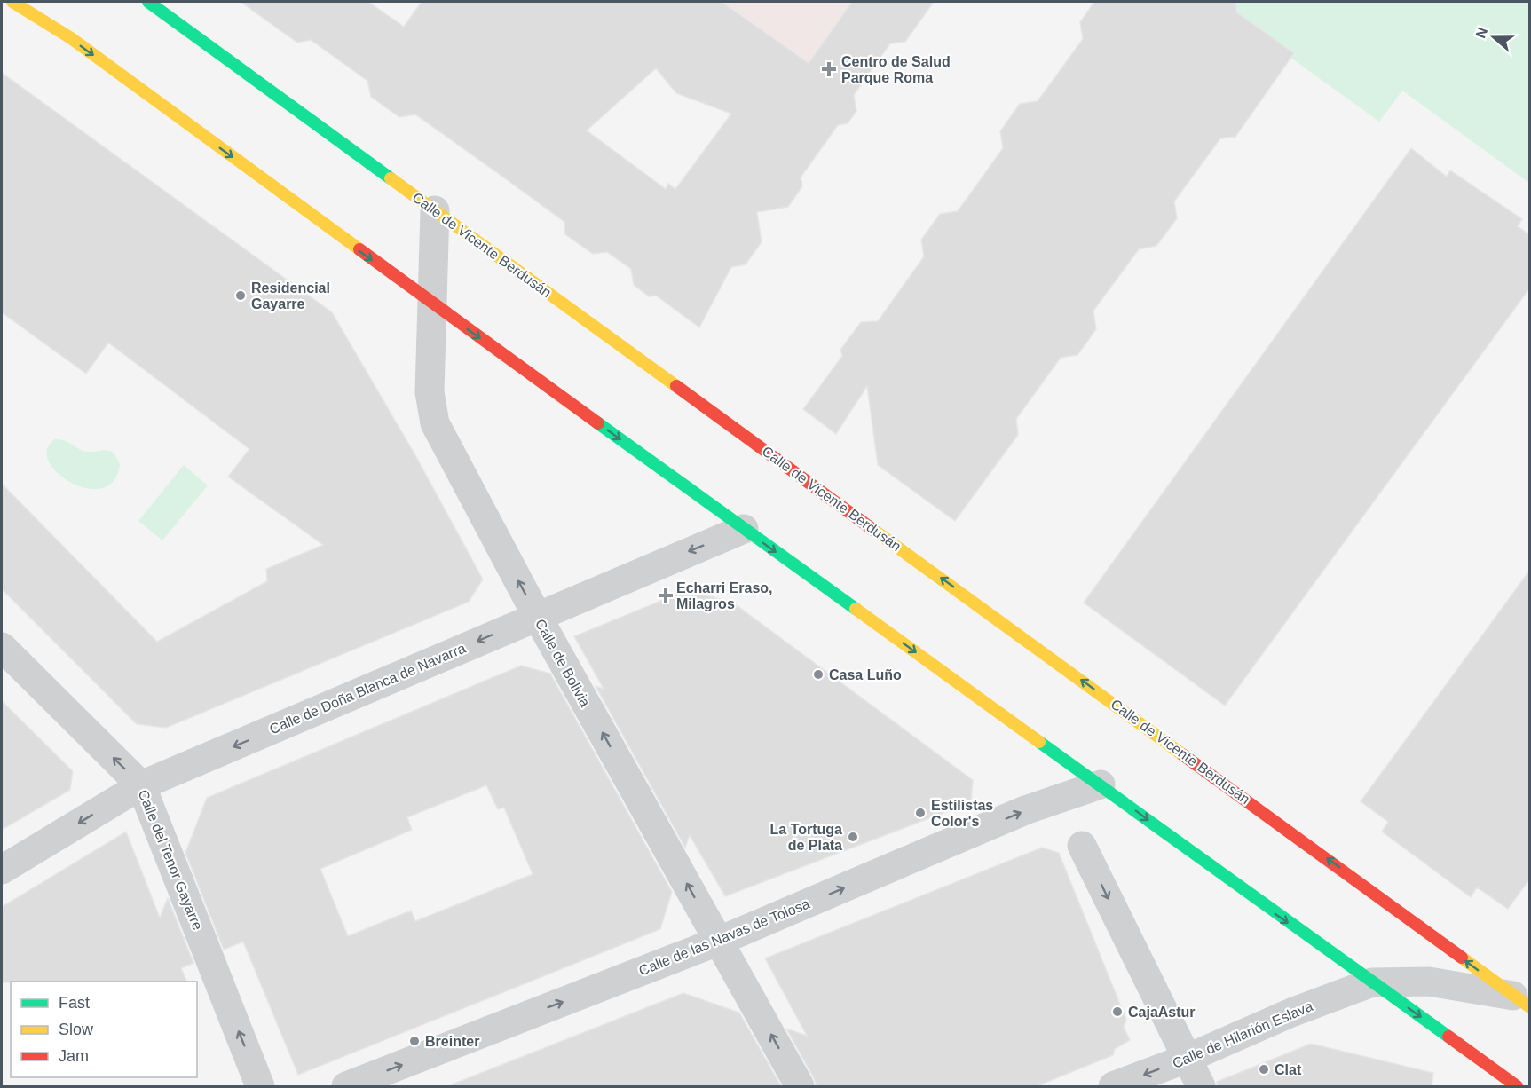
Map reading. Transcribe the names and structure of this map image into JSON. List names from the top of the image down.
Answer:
{
  "streets": {
    "main road": ["Calle de Vicente Berdusán"],
    "street": [
      "Calle de Bolivia",
      "Calle de Doña Blanca de Navarra",
      "Calle del Tenor Gayarre",
      "Calle de las Navas de Tolosa",
      "Calle de Hilarión Eslava"
    ]
  },
  "crossings": [
    ["Calle de Vicente Berdusán", "Calle de Bolivia"],
    ["Calle de Vicente Berdusán", "Calle de Hilarión Eslava"],
    ["Calle de Bolivia", "Calle de Doña Blanca de Navarra"],
    ["Calle de Bolivia", "Calle de las Navas de Tolosa"],
    ["Calle de Doña Blanca de Navarra", "Calle del Tenor Gayarre"]
  ],
  "one_way": [
    "Calle de Bolivia",
    "Calle de Doña Blanca de Navarra",
    "Calle del Tenor Gayarre",
    "Calle de las Navas de Tolosa"
  ],
  "places": {
    "health": ["Centro de Salud Parque Roma", "Echarri Eraso, Milagros"],
    "other": [
      "Residencial Gayarre",
      "Casa Luño",
      "Estilistas Color's",
      "La Tortuga de Plata",
      "CajaAstur",
      "Breinter",
      "Clat"
    ]
  },
  "legend": ["Fast", "Slow", "Jam"],
  "north": "left"
}
